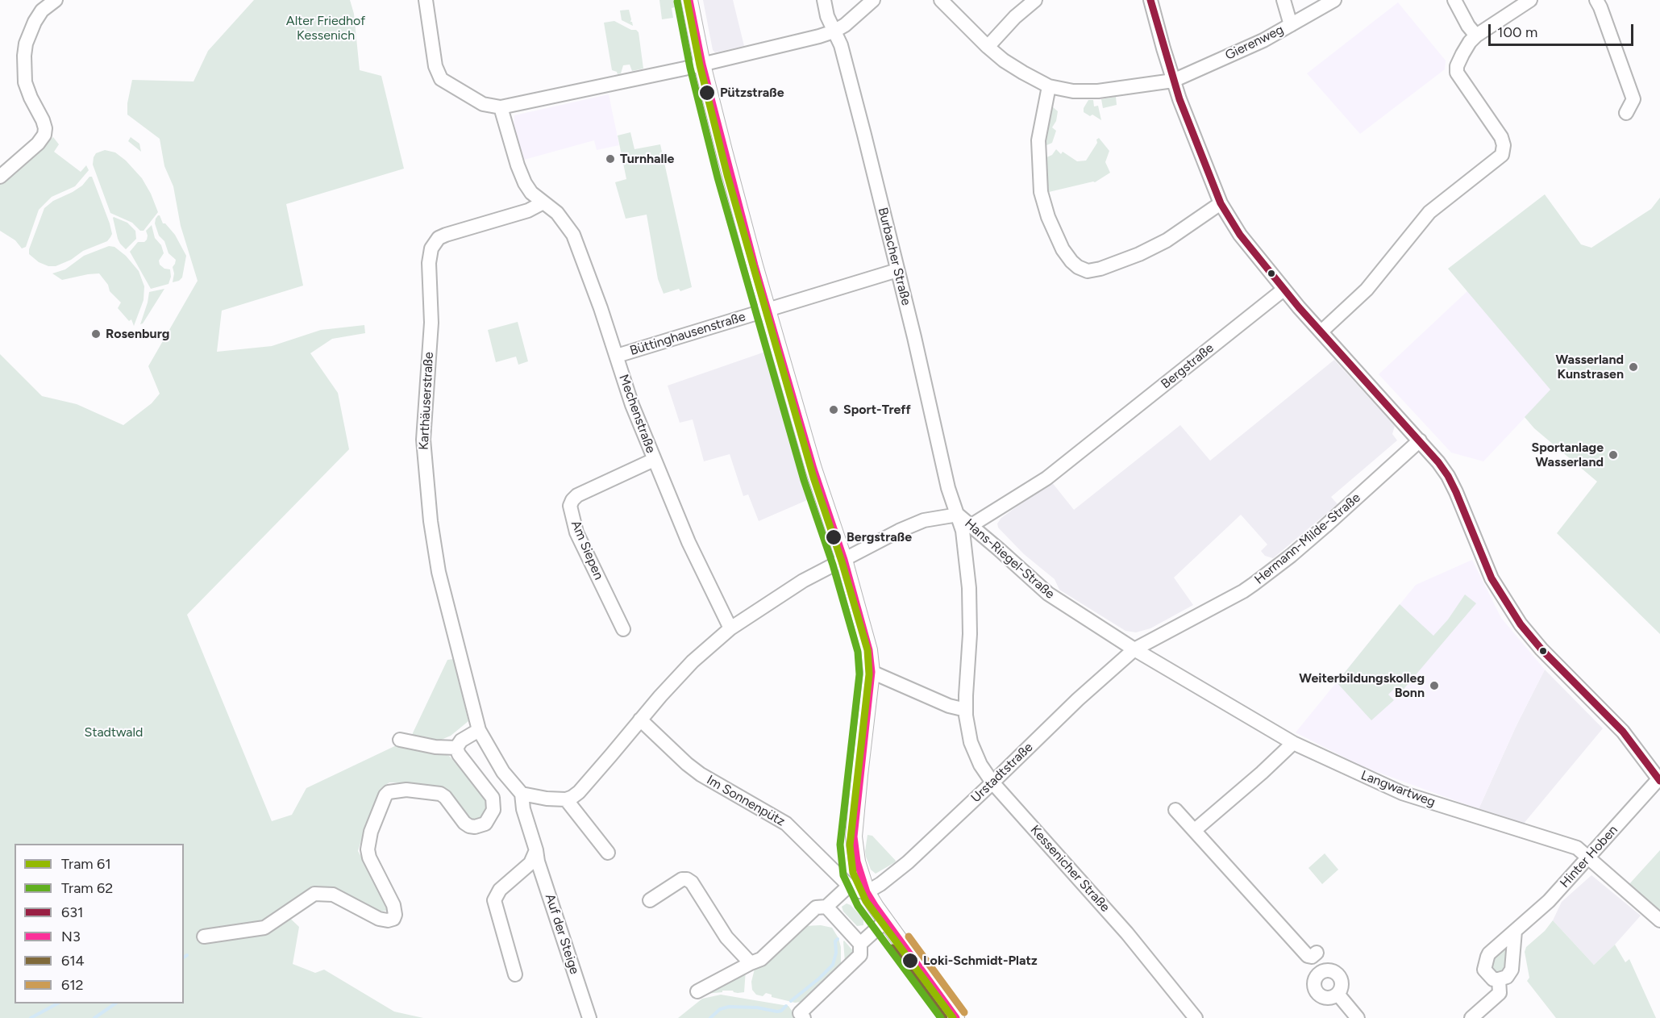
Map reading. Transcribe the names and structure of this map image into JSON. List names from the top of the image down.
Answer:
{
  "streets": {
    "street": [
      "Gierenweg",
      "Burbacher Straße",
      "Büttinghausenstraße",
      "Bergstraße",
      "Karthäuserstraße",
      "Mechenstraße",
      "Hermann-Milde-Straße",
      "Am Siepen",
      "Hans-Riegel-Straße",
      "Urstadtstraße",
      "Langwartweg",
      "Im Sonnenpütz",
      "Hinter Hoben",
      "Kessenicher Straße",
      "Auf der Steige"
    ]
  },
  "crossings": [
    ["Burbacher Straße", "Büttinghausenstraße"],
    ["Burbacher Straße", "Hans-Riegel-Straße"],
    ["Burbacher Straße", "Kessenicher Straße"],
    ["Büttinghausenstraße", "Mechenstraße"],
    ["Bergstraße", "Hans-Riegel-Straße"],
    ["Karthäuserstraße", "Mechenstraße"],
    ["Mechenstraße", "Am Siepen"],
    ["Hermann-Milde-Straße", "Hans-Riegel-Straße"],
    ["Hermann-Milde-Straße", "Urstadtstraße"],
    ["Hermann-Milde-Straße", "Langwartweg"],
    ["Hans-Riegel-Straße", "Urstadtstraße"],
    ["Hans-Riegel-Straße", "Langwartweg"],
    ["Hans-Riegel-Straße", "Kessenicher Straße"],
    ["Urstadtstraße", "Langwartweg"],
    ["Urstadtstraße", "Kessenicher Straße"],
    ["Langwartweg", "Hinter Hoben"]
  ],
  "parks": ["Alter Friedhof Kessenich", "Stadtwald"],
  "places": [
    "Pützstraße",
    "Turnhalle",
    "Rosenburg",
    "Wasserland Kunstrasen",
    "Sport-Treff",
    "Sportanlage Wasserland",
    "Bergstraße",
    "Weiterbildungskolleg Bonn",
    "Loki-Schmidt-Platz"
  ],
  "lines": [
    "tram line 61",
    "transit line 631",
    "transit line N3",
    "tram line 62",
    "transit line 612",
    "transit line 614"
  ],
  "legend": [
    "Tram 61",
    "Tram 62",
    "631",
    "N3",
    "614",
    "612"
  ],
  "scale_bar": "100 m"
}
